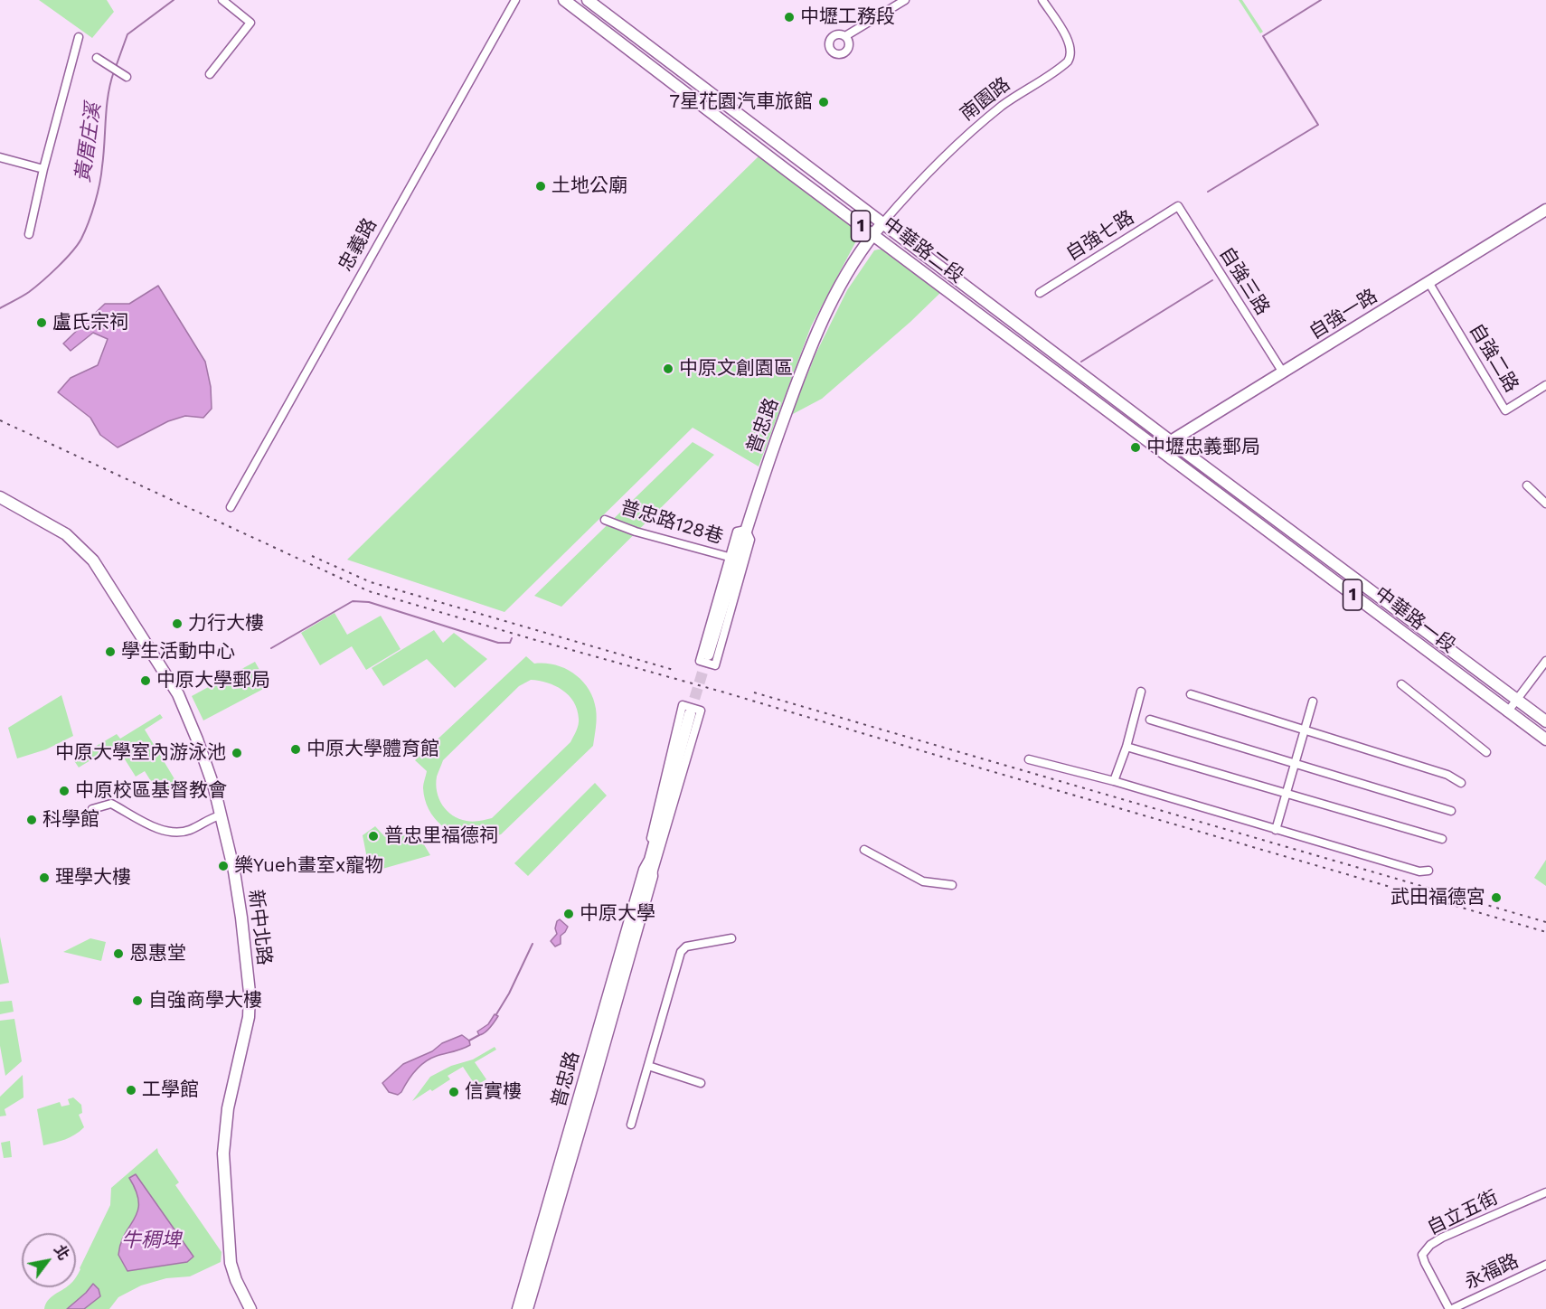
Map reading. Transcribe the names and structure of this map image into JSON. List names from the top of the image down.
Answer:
{
  "streets": {
    "street": [
      "南園路",
      "1",
      "自強七路",
      "忠義路",
      "中華路二段",
      "自強三路",
      "自強一路",
      "自強二路",
      "普忠路",
      "普忠路128巷",
      "中華路一段",
      "新中北路",
      "自立五街",
      "永福路"
    ]
  },
  "crossings": [
    ["南園路", "中華路二段"],
    ["南園路", "普忠路"],
    ["自強七路", "自強三路"],
    ["中華路二段", "自強一路"],
    ["中華路二段", "普忠路"],
    ["中華路二段", "中華路一段"],
    ["自強三路", "自強一路"],
    ["自強一路", "自強二路"],
    ["自強一路", "中華路一段"],
    ["自立五街", "永福路"]
  ],
  "water": ["黃厝庄溪", "牛稠埤"],
  "places": [
    "中壢工務段",
    "7星花園汽車旅館",
    "土地公廟",
    "盧氏宗祠",
    "中原文創園區",
    "中壢忠義郵局",
    "力行大樓",
    "學生活動中心",
    "中原大學郵局",
    "中原大學體育館",
    "中原大學室內游泳池",
    "中原校區基督教會",
    "科學館",
    "普忠里福德祠",
    "樂Yueh畫室x寵物",
    "理學大樓",
    "武田福德宮",
    "中原大學",
    "恩惠堂",
    "自強商學大樓",
    "工學館",
    "信實樓"
  ],
  "north": "top right"
}
